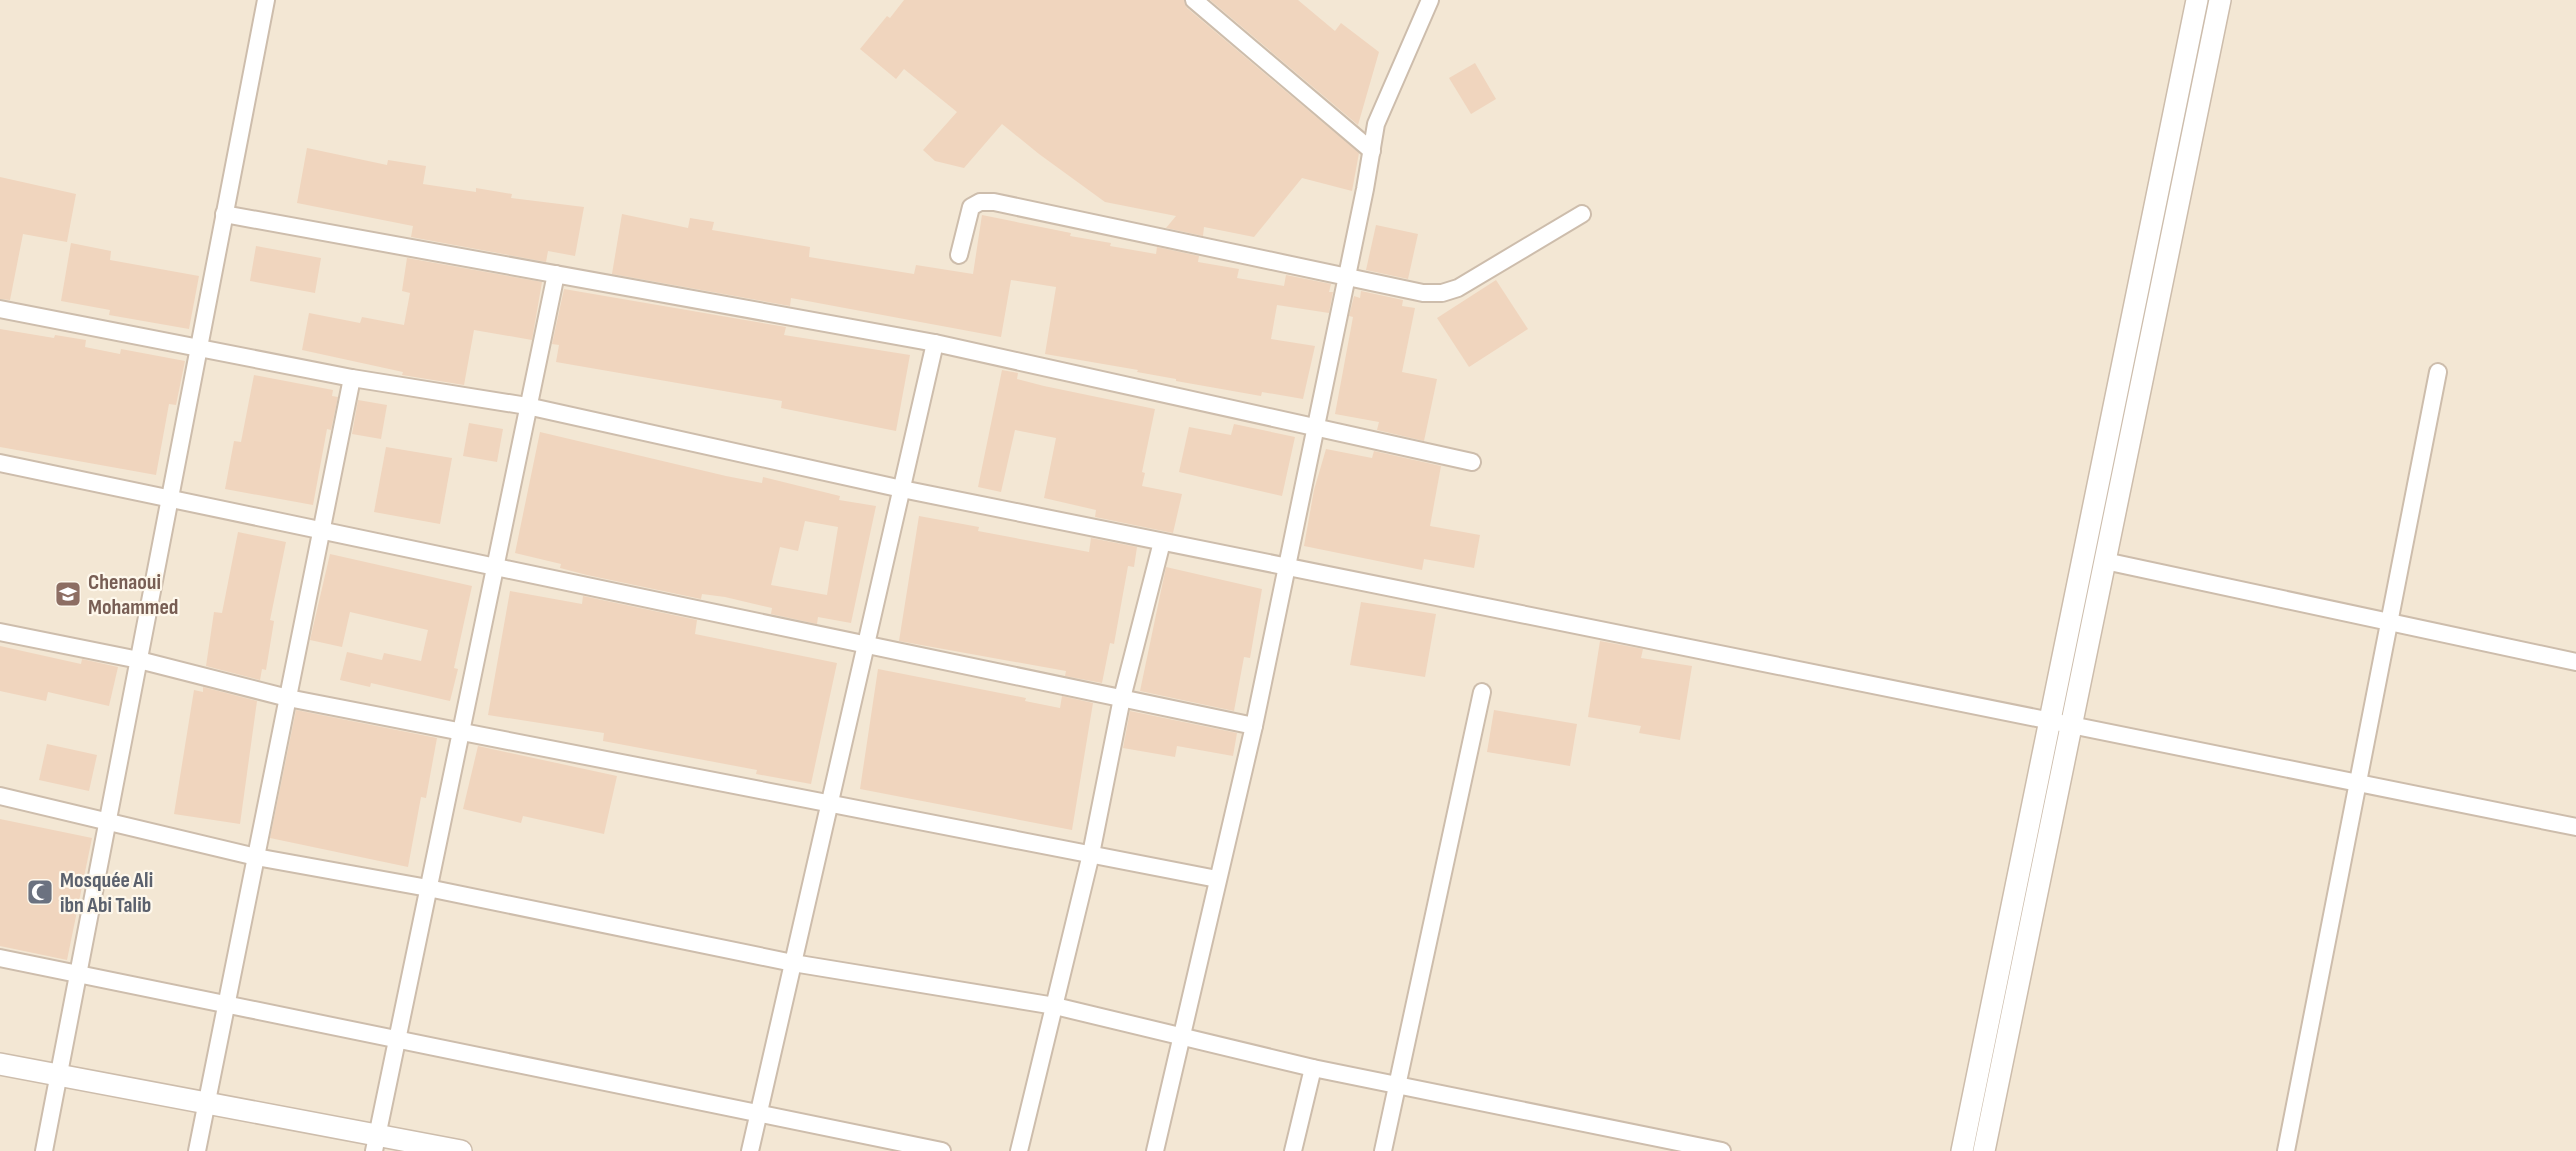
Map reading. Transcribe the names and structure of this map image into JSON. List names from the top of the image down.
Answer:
{
  "places": {
    "school or university": ["Chenaoui Mohammed"],
    "mosque": ["Mosquée Ali ibn Abi Talib"]
  }
}
